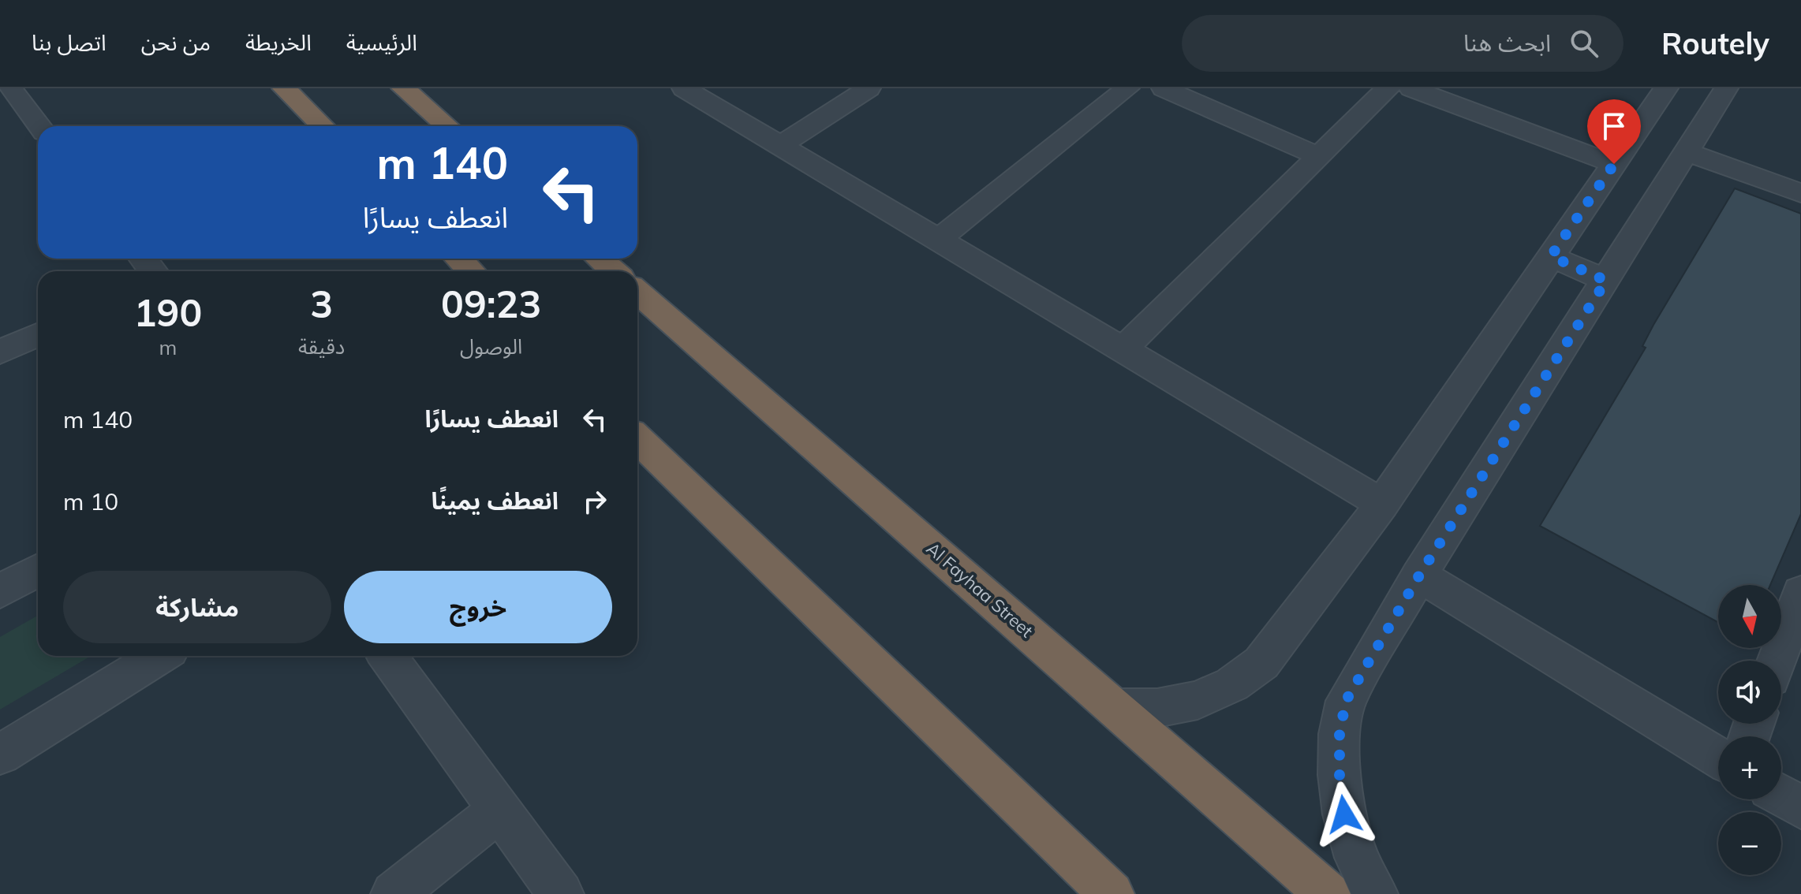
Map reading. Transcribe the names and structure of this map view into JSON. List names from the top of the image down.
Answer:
{
  "streets": {
    "highway": ["Al Fayhaa Street"]
  },
  "north": "bottom",
  "page": {
    "header": "Routely",
    "search": "ابحث هنا",
    "nav": [
      "الرئيسية",
      "الخريطة",
      "من نحن",
      "اتصل بنا"
    ],
    "turn": ["140 m", "انعطف يسارًا"],
    "eta": [
      "09:23",
      "الوصول",
      "3",
      "دقيقة",
      "190",
      "m"
    ],
    "list": [
      {
        "name": "انعطف يسارًا",
        "value": "140 m"
      },
      {
        "name": "انعطف يمينًا",
        "value": "10 m"
      }
    ],
    "buttons": ["خروج", "مشاركة"],
    "map_buttons": ["+", "−"]
  }
}
